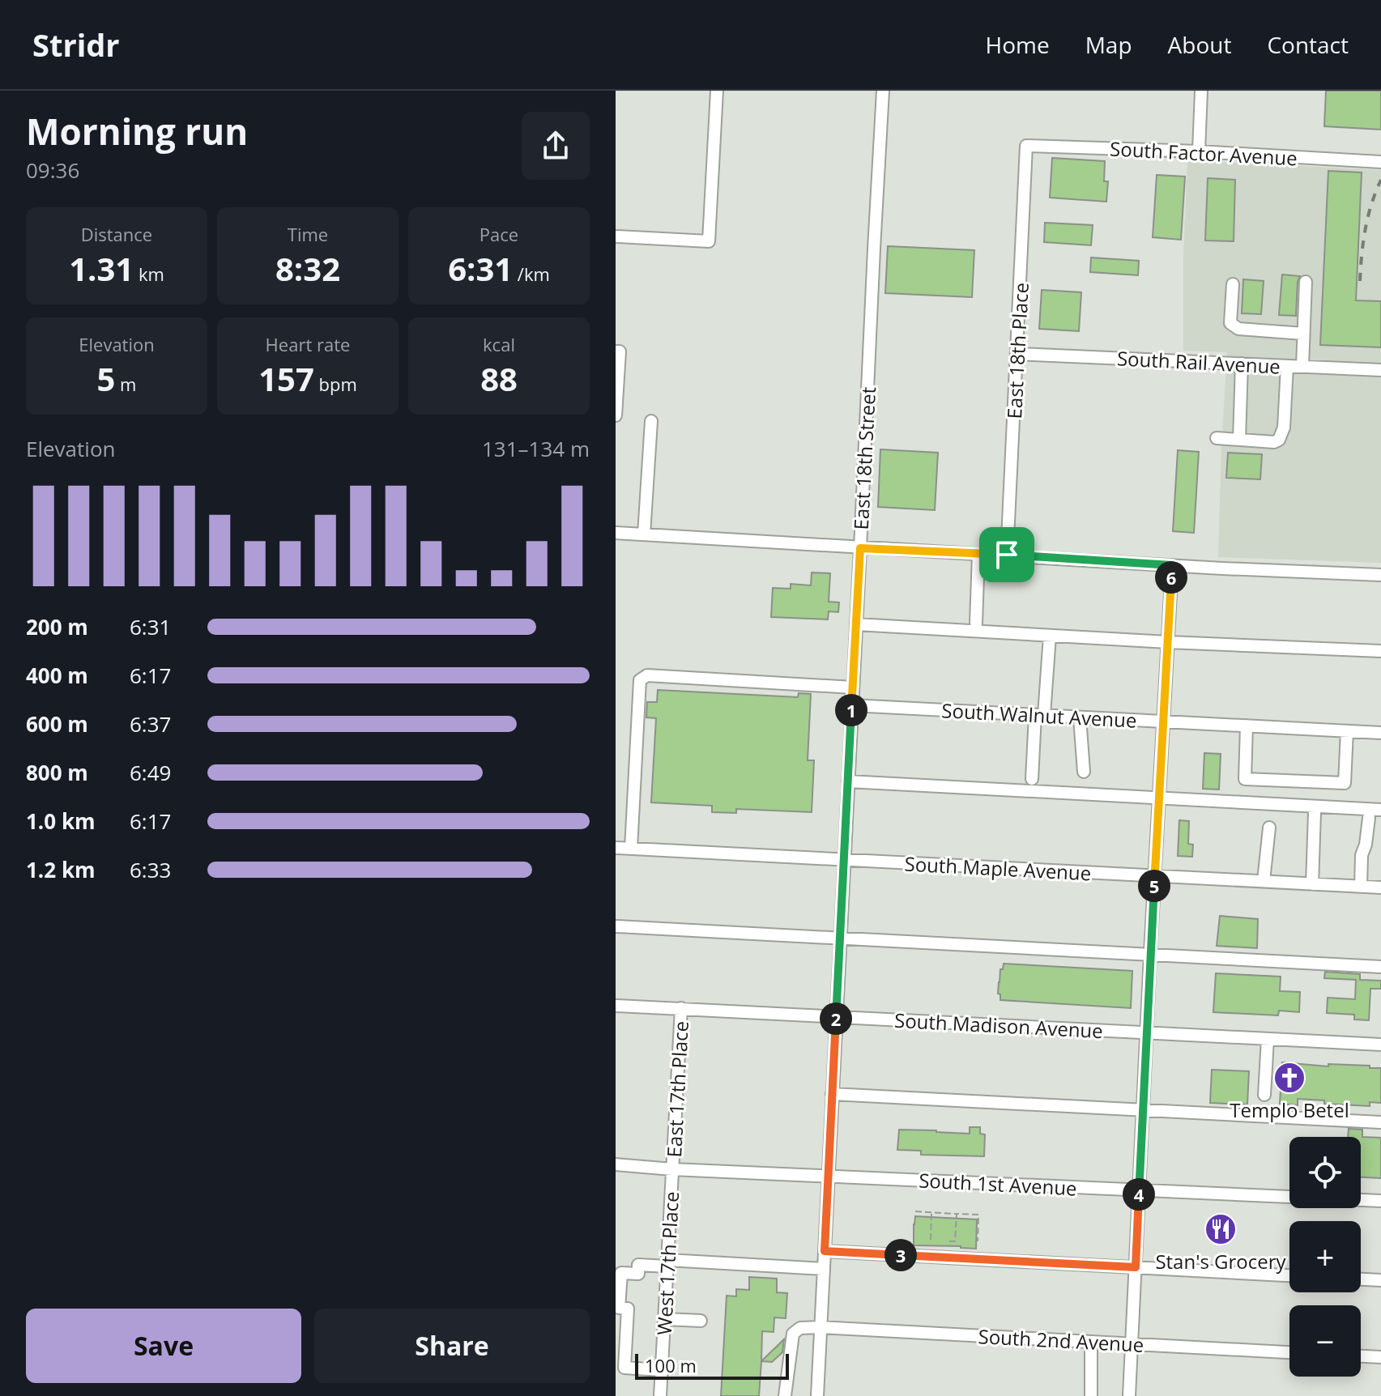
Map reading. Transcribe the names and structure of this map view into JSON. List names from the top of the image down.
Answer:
{
  "streets": {
    "street": [
      "South Factor Avenue",
      "East 18th Place",
      "South Rail Avenue",
      "East 18th Street",
      "South Walnut Avenue",
      "South Maple Avenue",
      "South Madison Avenue",
      "East 17th Place",
      "South 1st Avenue",
      "West 17th Place",
      "South 2nd Avenue"
    ]
  },
  "crossings": [
    ["South Factor Avenue", "East 18th Place"],
    ["East 18th Place", "South Rail Avenue"],
    ["East 18th Street", "South Walnut Avenue"],
    ["East 18th Street", "South Maple Avenue"],
    ["East 18th Street", "South Madison Avenue"],
    ["East 18th Street", "South 1st Avenue"],
    ["East 18th Street", "South 2nd Avenue"],
    ["South Madison Avenue", "East 17th Place"],
    ["East 17th Place", "South 1st Avenue"],
    ["East 17th Place", "West 17th Place"],
    ["South 1st Avenue", "West 17th Place"]
  ],
  "places": {
    "church": ["Templo Betel"],
    "restaurant": ["Stan's Grocery"]
  },
  "scale_bar": "100 m",
  "page": {
    "header": "Stridr",
    "nav": [
      "Home",
      "Map",
      "About",
      "Contact"
    ],
    "heading": ["Morning run", "09:36"],
    "stats": [
      ["Distance", "1.31 km"],
      ["Time", "8:32"],
      ["Pace", "6:31 /km"],
      ["Elevation", "5 m"],
      ["Heart rate", "157 bpm"],
      ["kcal", "88"]
    ],
    "chart": ["Elevation", "131–134 m"],
    "pins": [
      "6",
      "1",
      "5",
      "2",
      "4",
      "3"
    ],
    "list": [
      {
        "name": "200 m",
        "note": "6:31"
      },
      {
        "name": "400 m",
        "note": "6:17"
      },
      {
        "name": "600 m",
        "note": "6:37"
      },
      {
        "name": "800 m",
        "note": "6:49"
      },
      {
        "name": "1.0 km",
        "note": "6:17"
      },
      {
        "name": "1.2 km",
        "note": "6:33"
      }
    ],
    "map_buttons": ["+", "−"],
    "buttons": ["Save", "Share"],
    "scale": "100 m"
  }
}
